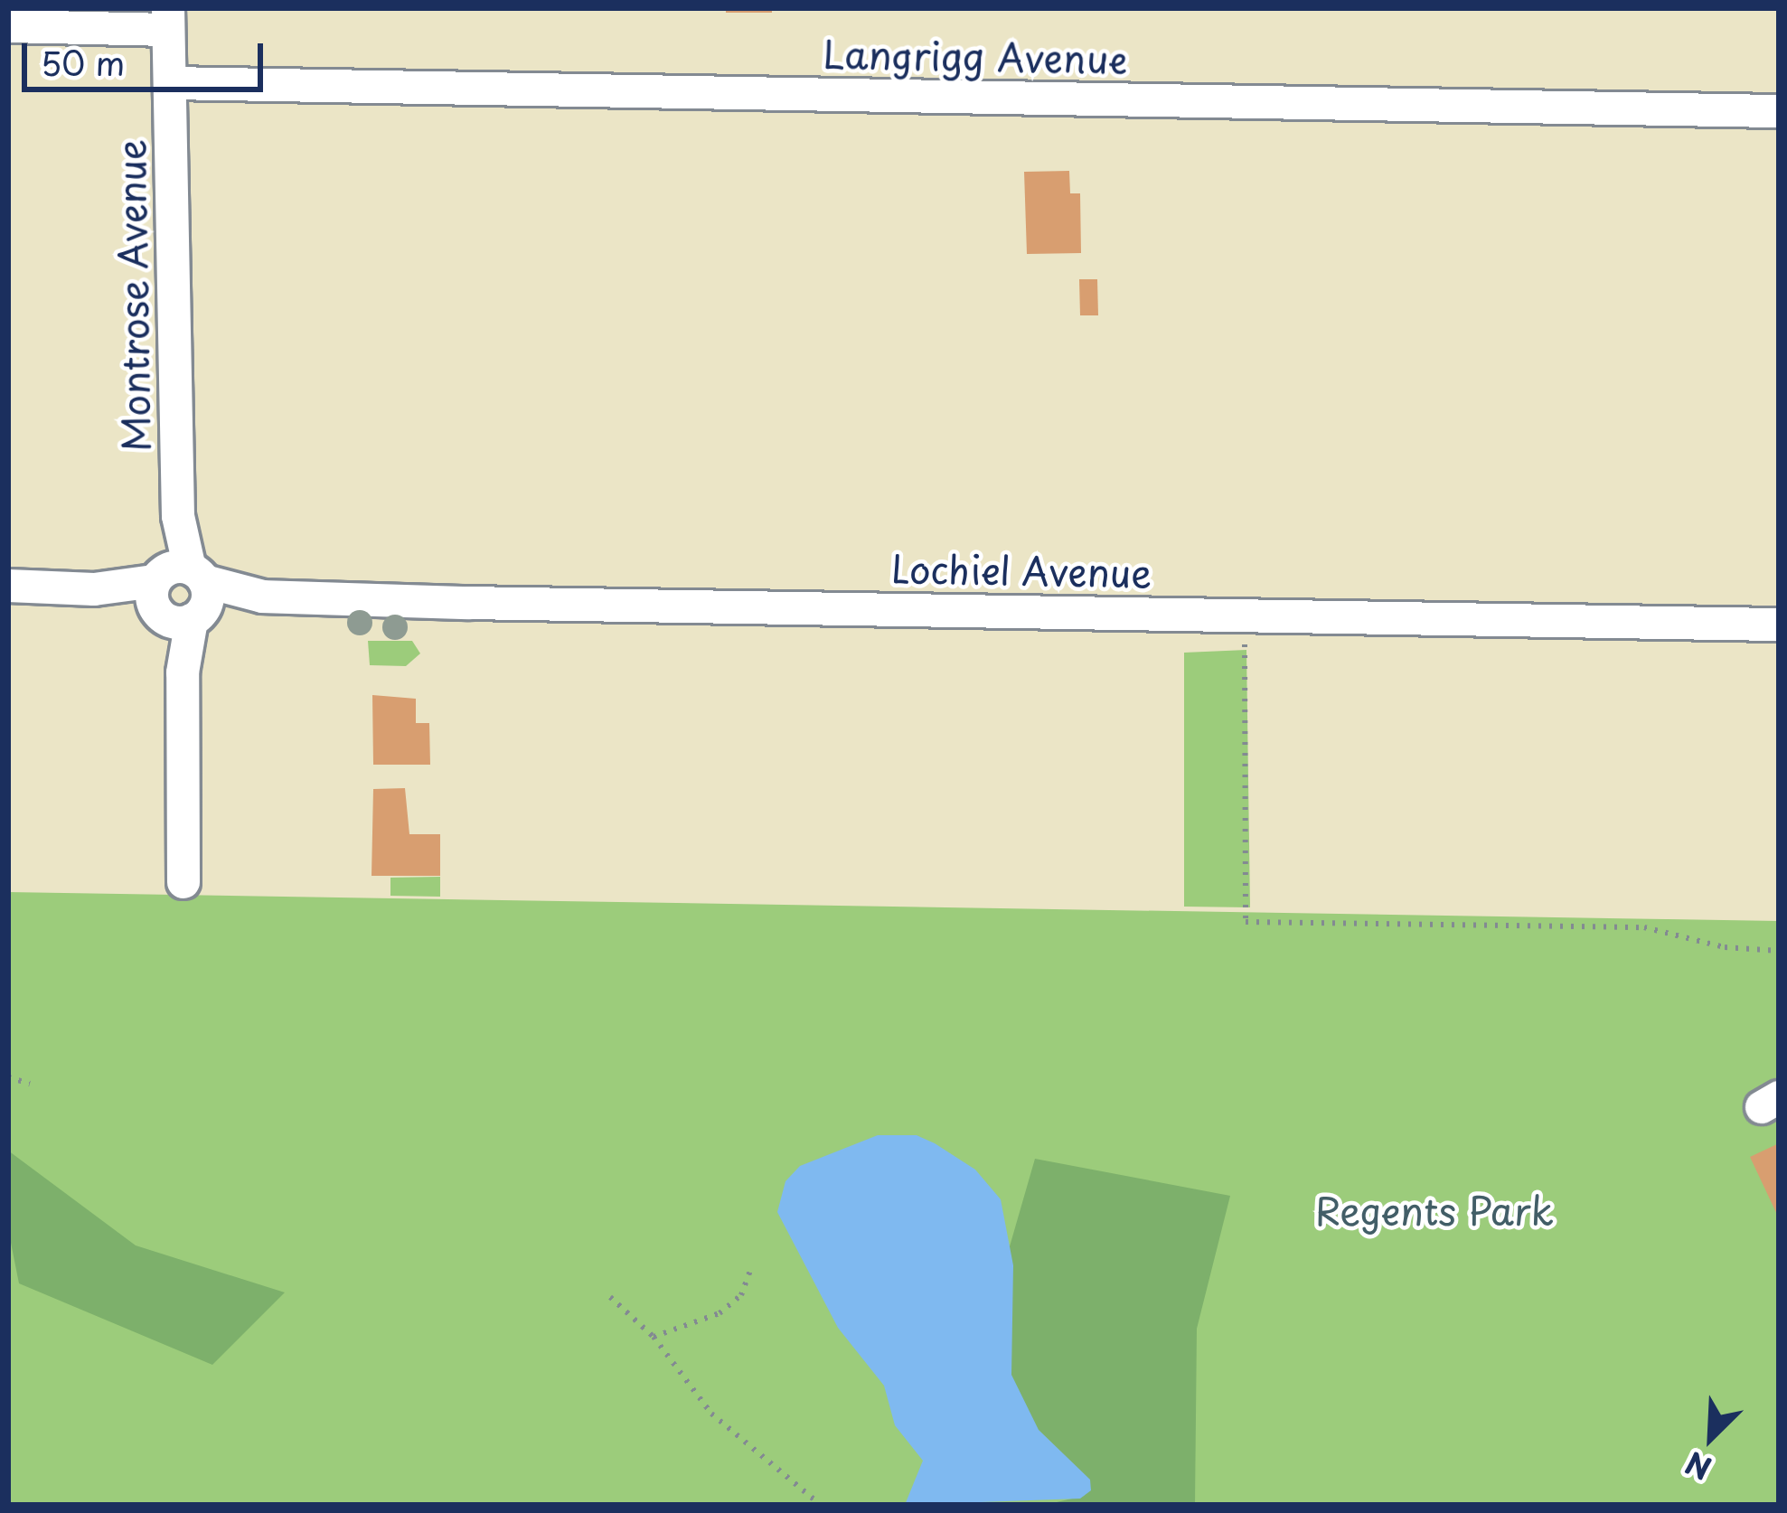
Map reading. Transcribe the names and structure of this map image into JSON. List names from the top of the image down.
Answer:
{
  "streets": {
    "street": ["Langrigg Avenue", "Montrose Avenue", "Lochiel Avenue"]
  },
  "crossings": [
    ["Langrigg Avenue", "Montrose Avenue"],
    ["Montrose Avenue", "Lochiel Avenue"]
  ],
  "parks": ["Regents Park"],
  "scale_bar": "50 m",
  "north": "bottom left"
}
